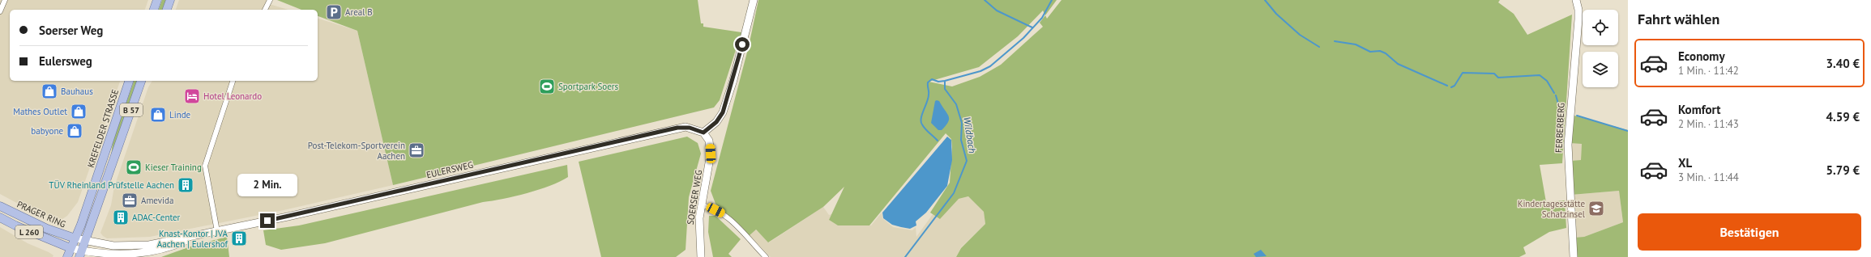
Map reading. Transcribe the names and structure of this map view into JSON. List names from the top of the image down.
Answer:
{
  "streets": {
    "main road": [
      "B 57",
      "FERBERBERG",
      "KREFELDER STRASSE",
      "EULERSWEG",
      "SOERSER WEG",
      "PRAGER RING",
      "L 260"
    ]
  },
  "crossings": [
    ["B 57", "EULERSWEG"],
    ["KREFELDER STRASSE", "EULERSWEG"],
    ["KREFELDER STRASSE", "PRAGER RING"],
    ["KREFELDER STRASSE", "L 260"],
    ["EULERSWEG", "SOERSER WEG"],
    ["EULERSWEG", "PRAGER RING"]
  ],
  "water": ["Wildbach"],
  "places": {
    "parking": ["Areal B"],
    "sports": ["Sportpark Soers", "Kieser Training"],
    "shop": [
      "Bauhaus",
      "Mathes Outlet",
      "Linde",
      "babyone"
    ],
    "hotel": ["Hotel Leonardo"],
    "office": ["Post-Telekom-Sportverein Aachen", "Amevida"],
    "building": ["TÜV Rheinland Prüfstelle Aachen", "ADAC-Center", "Knast-Kontor | JVA Aachen | Eulershof"],
    "school or university": ["Kindertagesstätte Schatzinsel"]
  },
  "page": {
    "heading": "Fahrt wählen",
    "banner": ["Soerser Weg", "Eulersweg"],
    "list": [
      {
        "name": "Economy",
        "note": "1 Min. · 11:42",
        "value": "3.40 €"
      },
      {
        "name": "Komfort",
        "note": "2 Min. · 11:43",
        "value": "4.59 €"
      },
      {
        "name": "XL",
        "note": "3 Min. · 11:44",
        "value": "5.79 €"
      }
    ],
    "bubble": "2 Min.",
    "buttons": "Bestätigen"
  }
}
